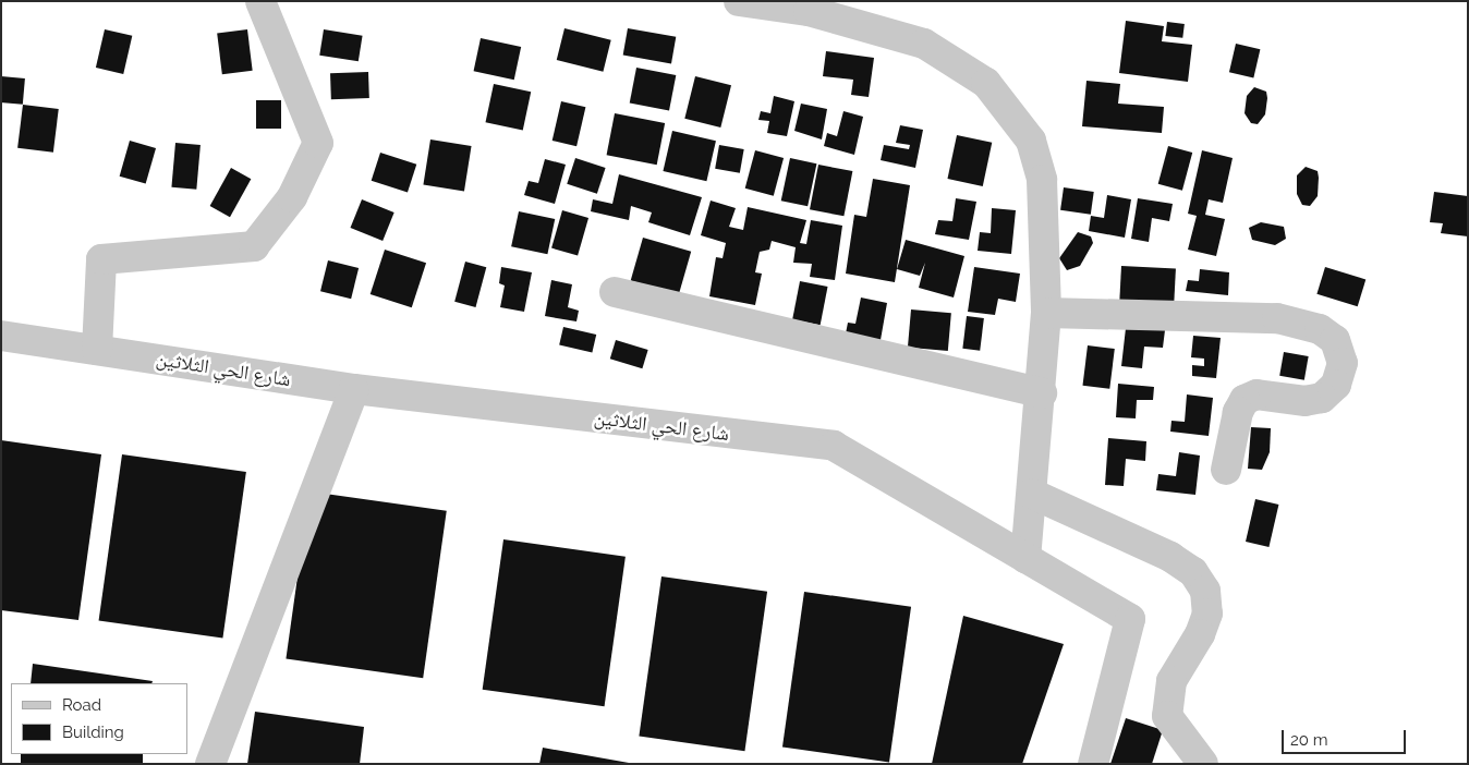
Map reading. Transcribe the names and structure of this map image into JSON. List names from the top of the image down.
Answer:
{
  "streets": {
    "street": ["شارع الحي الثلاثين"]
  },
  "legend": ["Road", "Building"],
  "scale_bar": "20 m"
}
